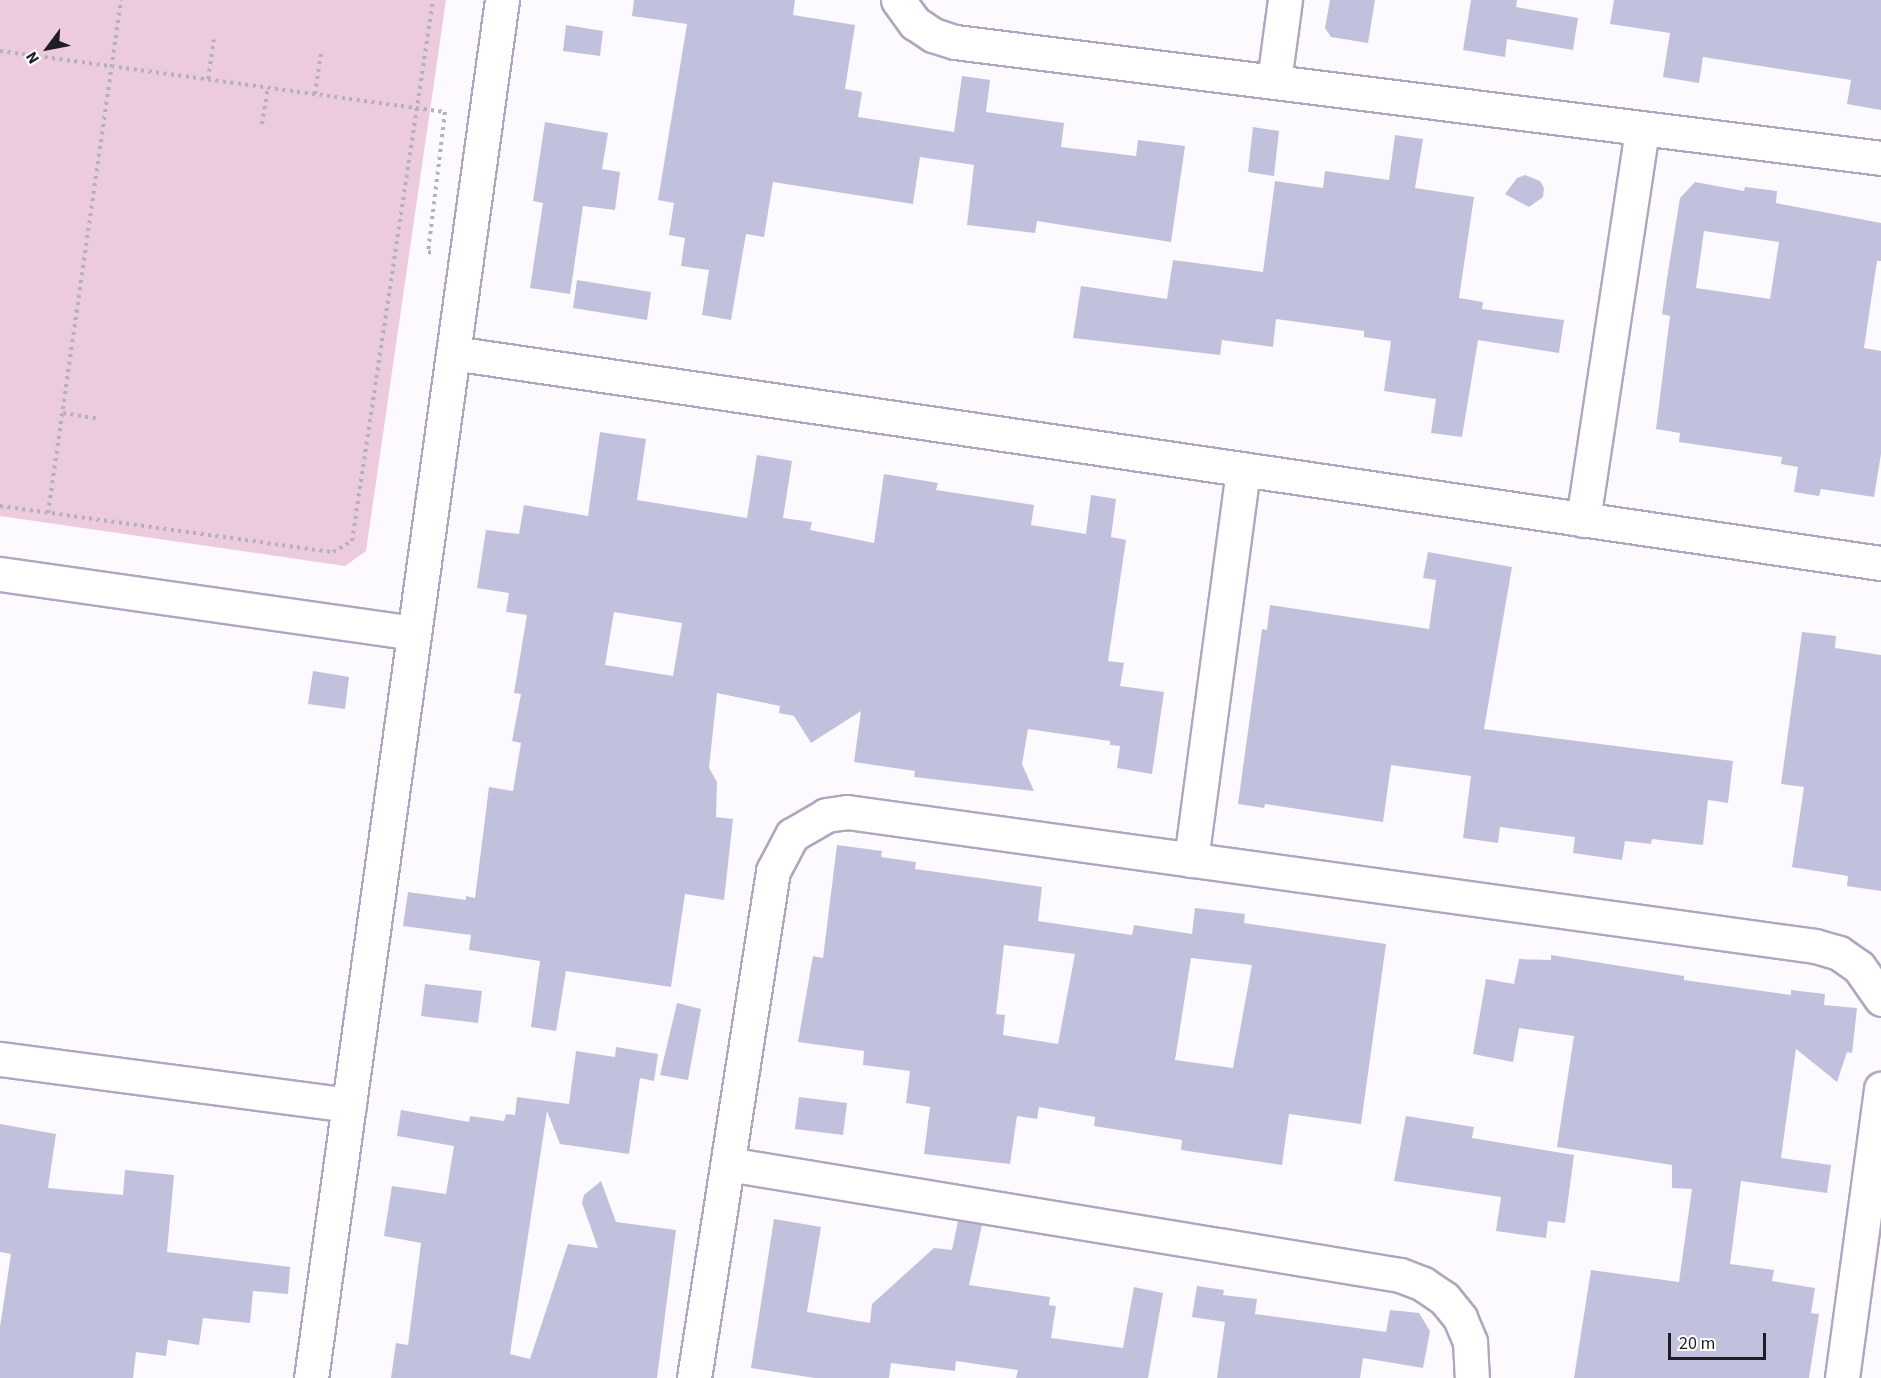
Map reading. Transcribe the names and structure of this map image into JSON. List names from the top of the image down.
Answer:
{
  "scale_bar": "20 m",
  "north": "bottom left"
}
